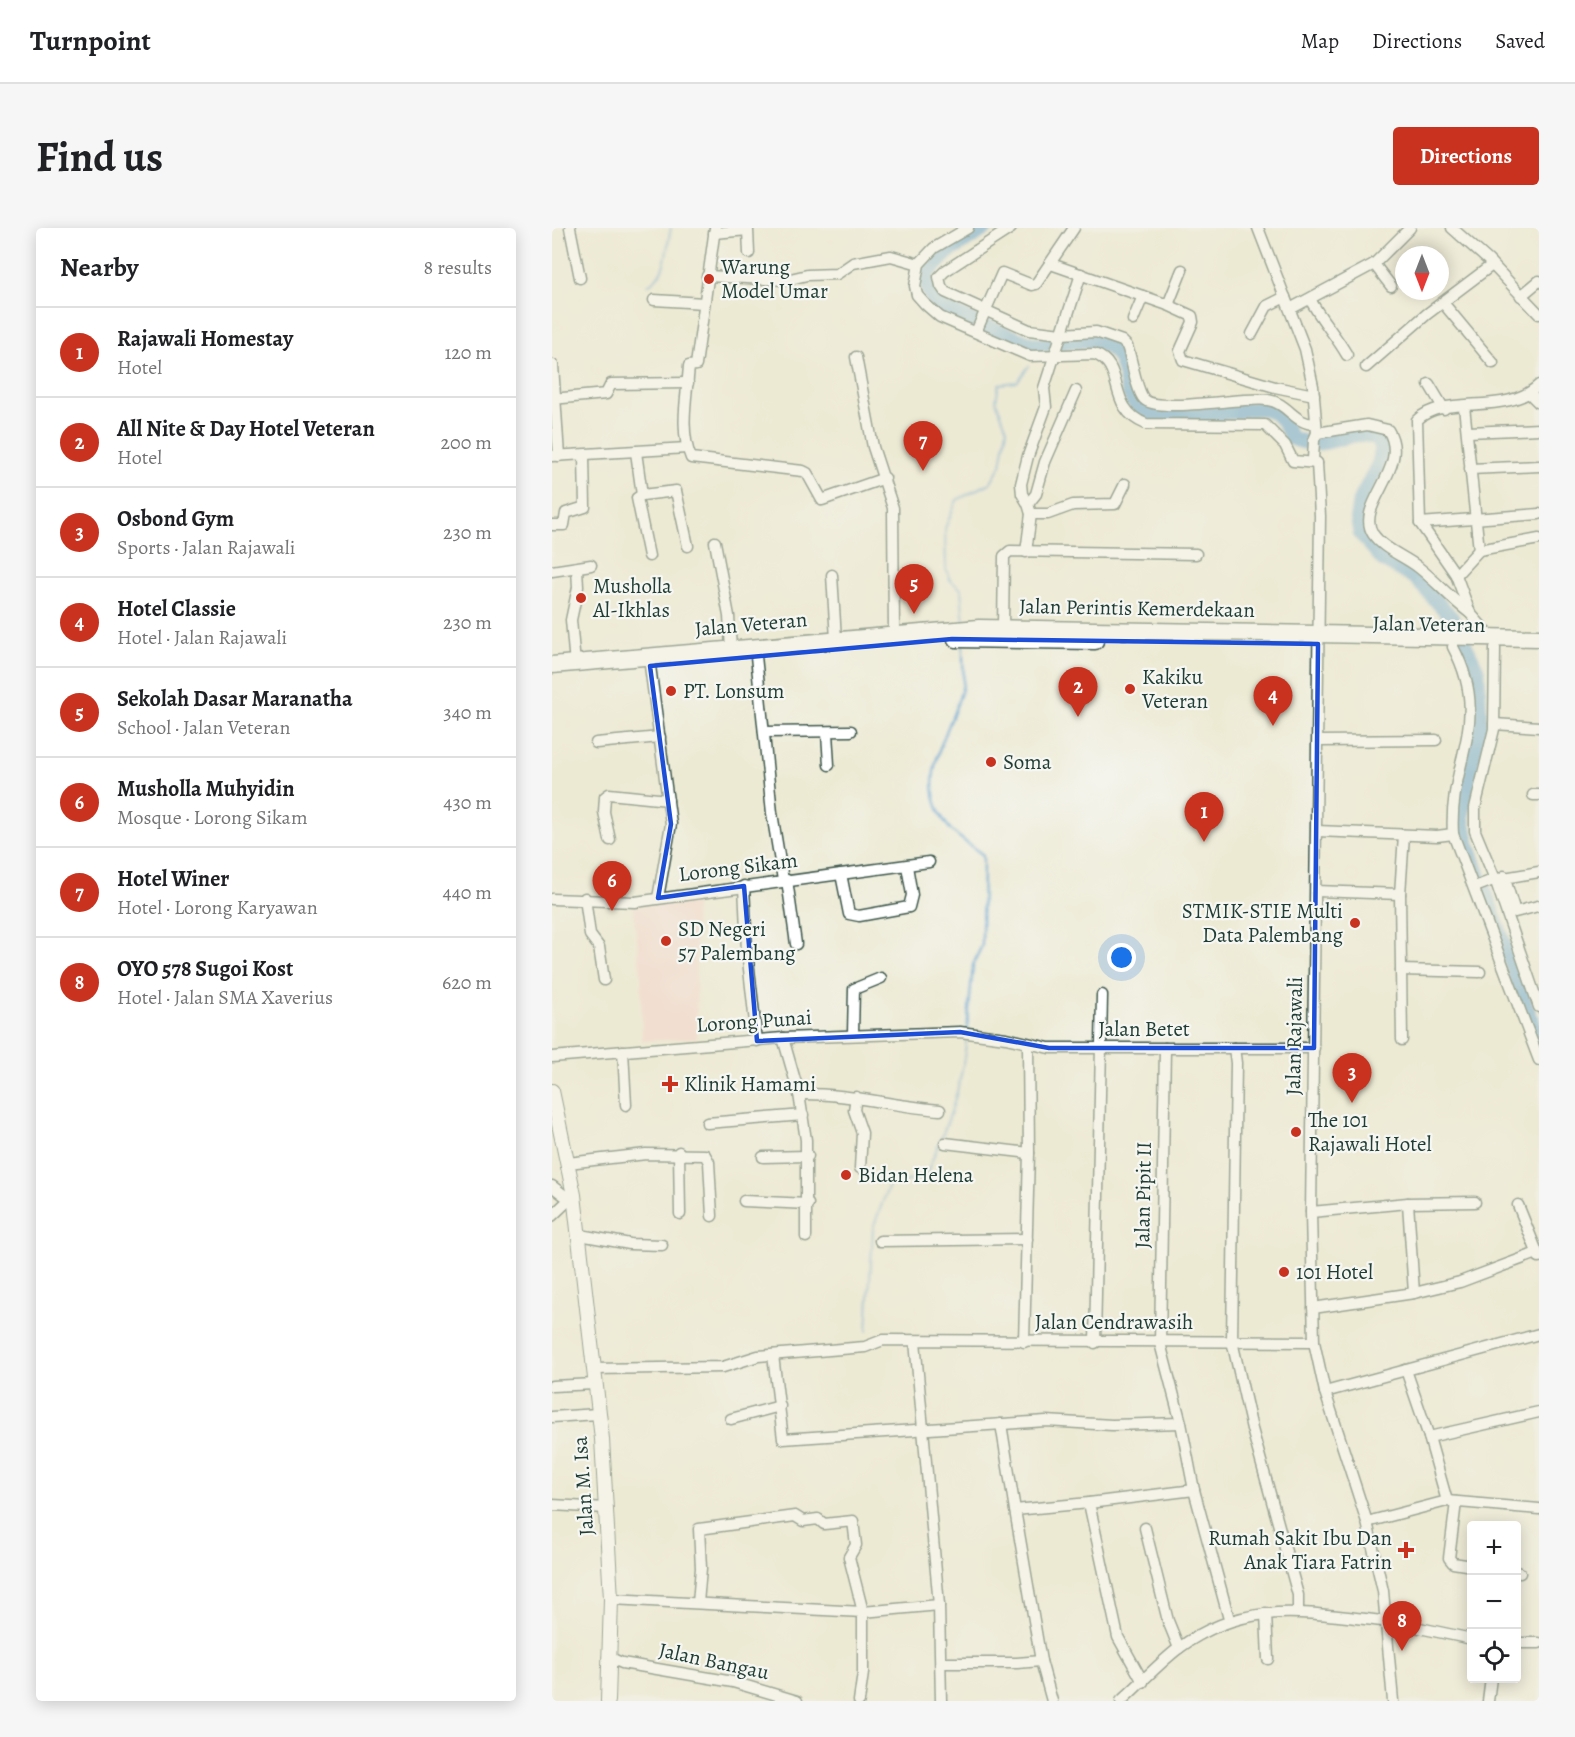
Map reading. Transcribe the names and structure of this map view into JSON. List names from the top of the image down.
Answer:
{
  "streets": {
    "highway": ["Jalan Perintis Kemerdekaan", "Jalan Veteran"],
    "main road": ["Jalan M. Isa"],
    "street": [
      "Lorong Sikam",
      "Lorong Punai",
      "Jalan Betet",
      "Jalan Rajawali",
      "Jalan Pipit II",
      "Jalan Cendrawasih",
      "Jalan Bangau"
    ]
  },
  "crossings": [
    ["Jalan Perintis Kemerdekaan", "Jalan Veteran"],
    ["Jalan Perintis Kemerdekaan", "Jalan Rajawali"],
    ["Jalan Veteran", "Jalan Rajawali"],
    ["Lorong Punai", "Jalan Betet"],
    ["Jalan Betet", "Jalan Rajawali"],
    ["Jalan Betet", "Jalan Pipit II"],
    ["Jalan Rajawali", "Jalan Cendrawasih"],
    ["Jalan Pipit II", "Jalan Cendrawasih"],
    ["Jalan Cendrawasih", "Jalan M. Isa"],
    ["Jalan M. Isa", "Jalan Bangau"]
  ],
  "places": {
    "other": [
      "Warung Model Umar",
      "Musholla Al-Ikhlas",
      "Kakiku Veteran",
      "PT. Lonsum",
      "Soma",
      "STMIK-STIE Multi Data Palembang",
      "SD Negeri 57 Palembang",
      "The 101 Rajawali Hotel",
      "Bidan Helena",
      "101 Hotel"
    ],
    "health": ["Klinik Hamami", "Rumah Sakit Ibu Dan Anak Tiara Fatrin"]
  },
  "north": "bottom",
  "page": {
    "header": "Turnpoint",
    "nav": ["Map", "Directions", "Saved"],
    "buttons": "Directions",
    "title": "Find us",
    "heading": ["Nearby", "8 results"],
    "list": [
      {
        "mark": "1",
        "name": "Rajawali Homestay",
        "note": "Hotel",
        "value": "120 m"
      },
      {
        "mark": "2",
        "name": "All Nite & Day Hotel Veteran",
        "note": "Hotel",
        "value": "200 m"
      },
      {
        "mark": "3",
        "name": "Osbond Gym",
        "note": "Sports · Jalan Rajawali",
        "value": "230 m"
      },
      {
        "mark": "4",
        "name": "Hotel Classie",
        "note": "Hotel · Jalan Rajawali",
        "value": "230 m"
      },
      {
        "mark": "5",
        "name": "Sekolah Dasar Maranatha",
        "note": "School · Jalan Veteran",
        "value": "340 m"
      },
      {
        "mark": "6",
        "name": "Musholla Muhyidin",
        "note": "Mosque · Lorong Sikam",
        "value": "430 m"
      },
      {
        "mark": "7",
        "name": "Hotel Winer",
        "note": "Hotel · Lorong Karyawan",
        "value": "440 m"
      },
      {
        "mark": "8",
        "name": "OYO 578 Sugoi Kost",
        "note": "Hotel · Jalan SMA Xaverius",
        "value": "620 m"
      }
    ],
    "pins": [
      "7",
      "5",
      "2",
      "4",
      "1",
      "6",
      "3",
      "8"
    ],
    "map_buttons": ["+", "−"]
  }
}
